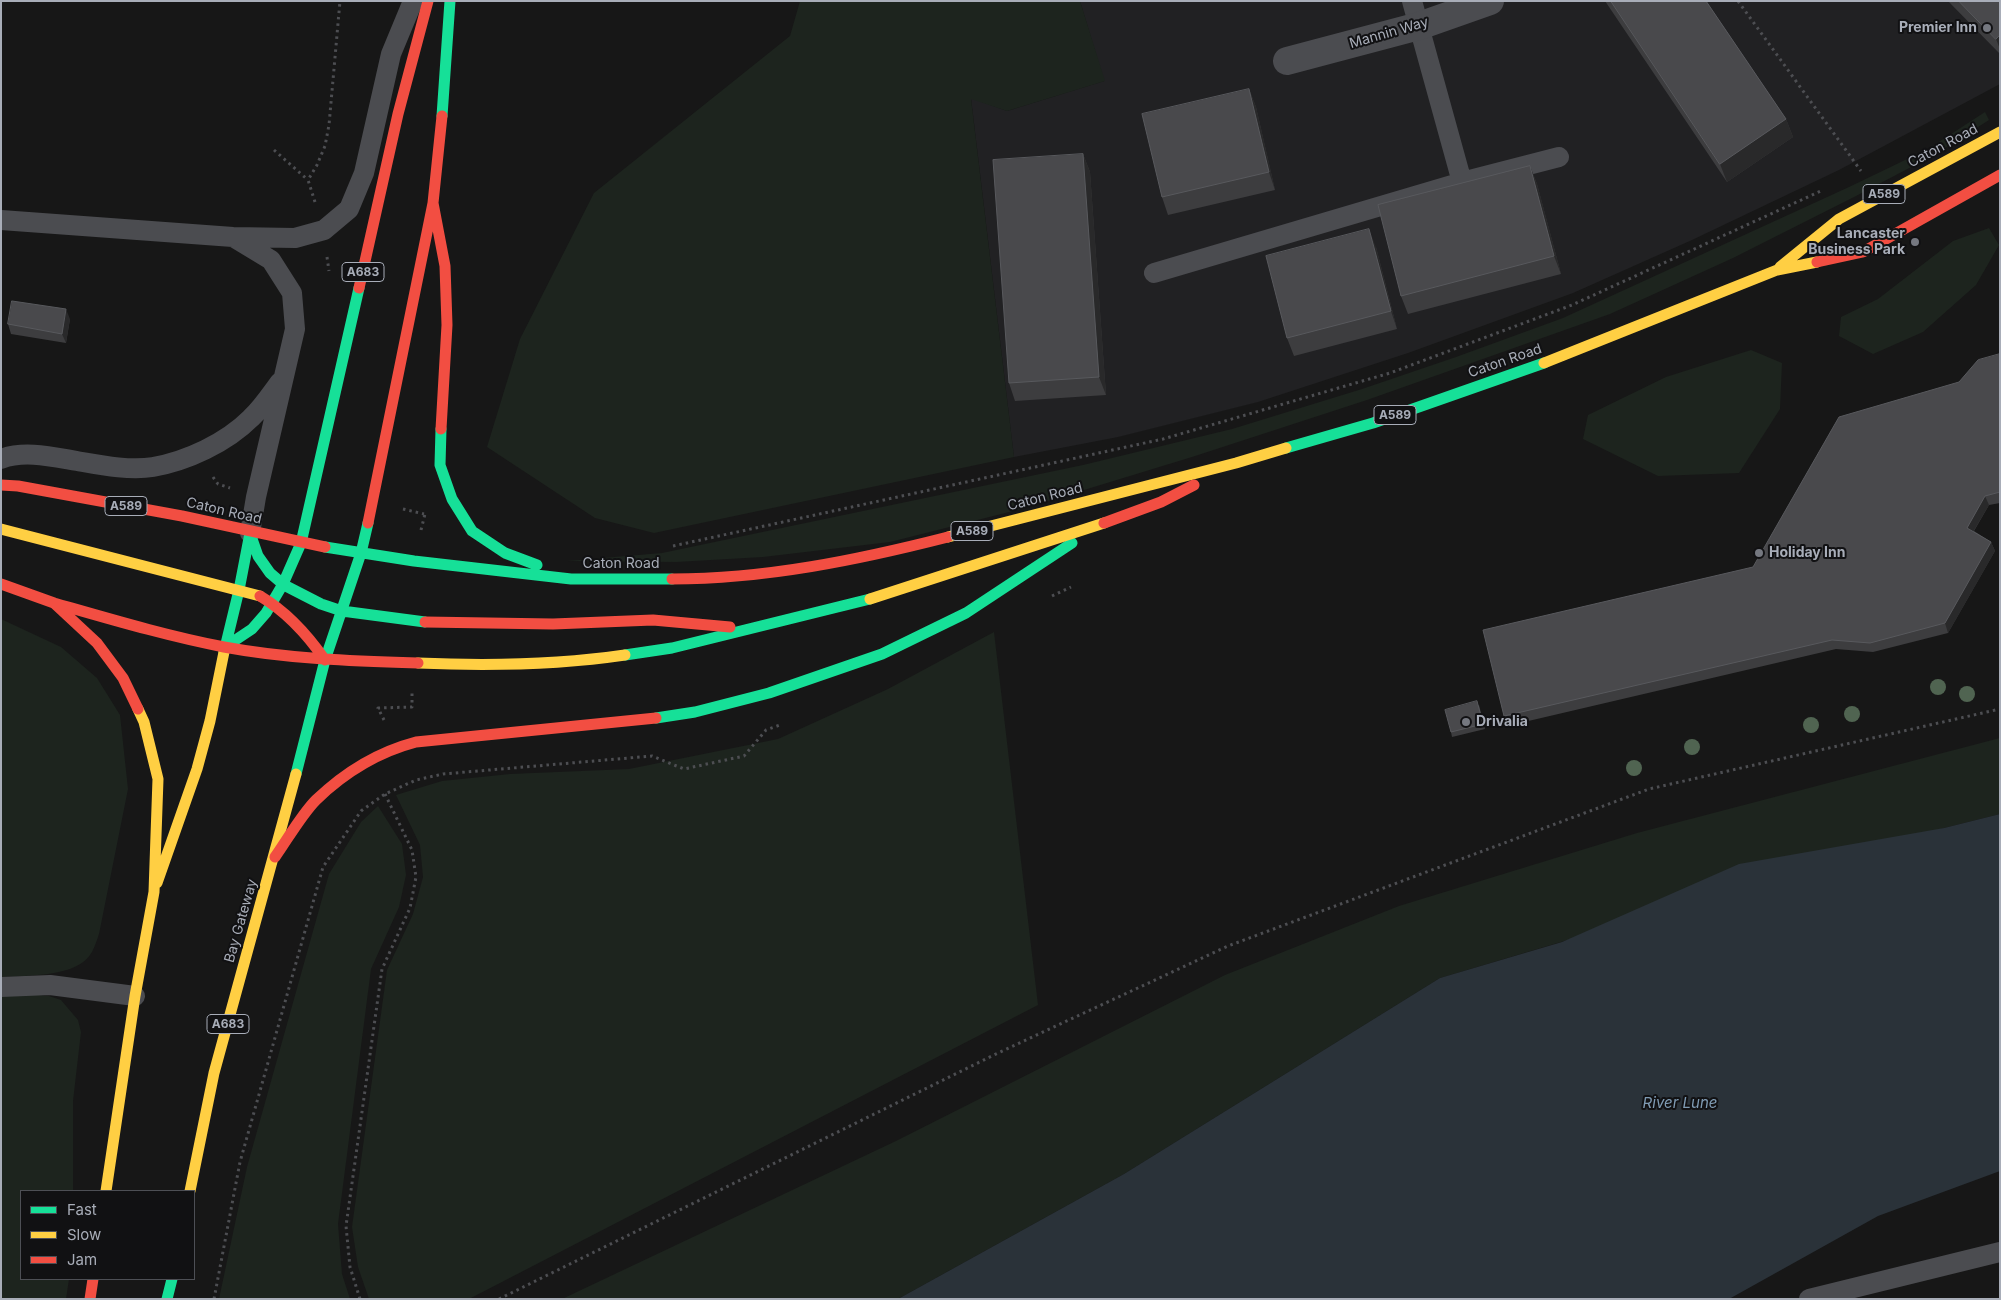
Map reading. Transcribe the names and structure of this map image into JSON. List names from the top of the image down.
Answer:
{
  "streets": {
    "main road": [
      "Caton Road",
      "A589",
      "A683",
      "Bay Gateway"
    ],
    "street": ["Mannin Way"]
  },
  "crossings": [
    ["Caton Road", "A683"],
    ["Caton Road", "Bay Gateway"],
    ["A683", "Bay Gateway"]
  ],
  "water": ["River Lune"],
  "places": [
    "Premier Inn",
    "Lancaster Business Park",
    "Holiday Inn",
    "Drivalia"
  ],
  "legend": ["Fast", "Slow", "Jam"]
}
